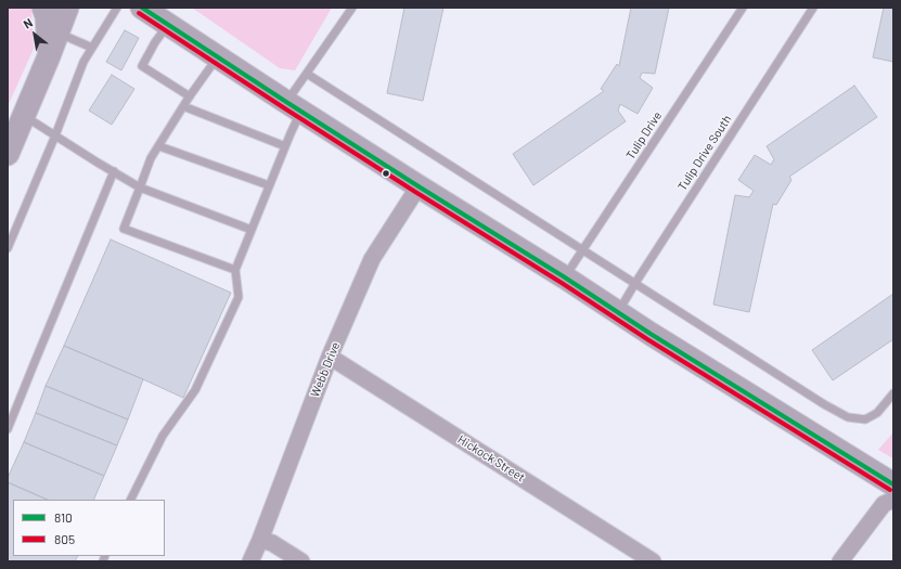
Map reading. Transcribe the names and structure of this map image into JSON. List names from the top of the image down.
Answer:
{
  "streets": {
    "street": ["Webb Drive", "Hickock Street"],
    "lane": ["Tulip Drive", "Tulip Drive South"]
  },
  "crossings": [
    ["Webb Drive", "Hickock Street"]
  ],
  "lines": ["transit line 810", "transit line 805"],
  "legend": ["810", "805"],
  "north": "top left"
}
